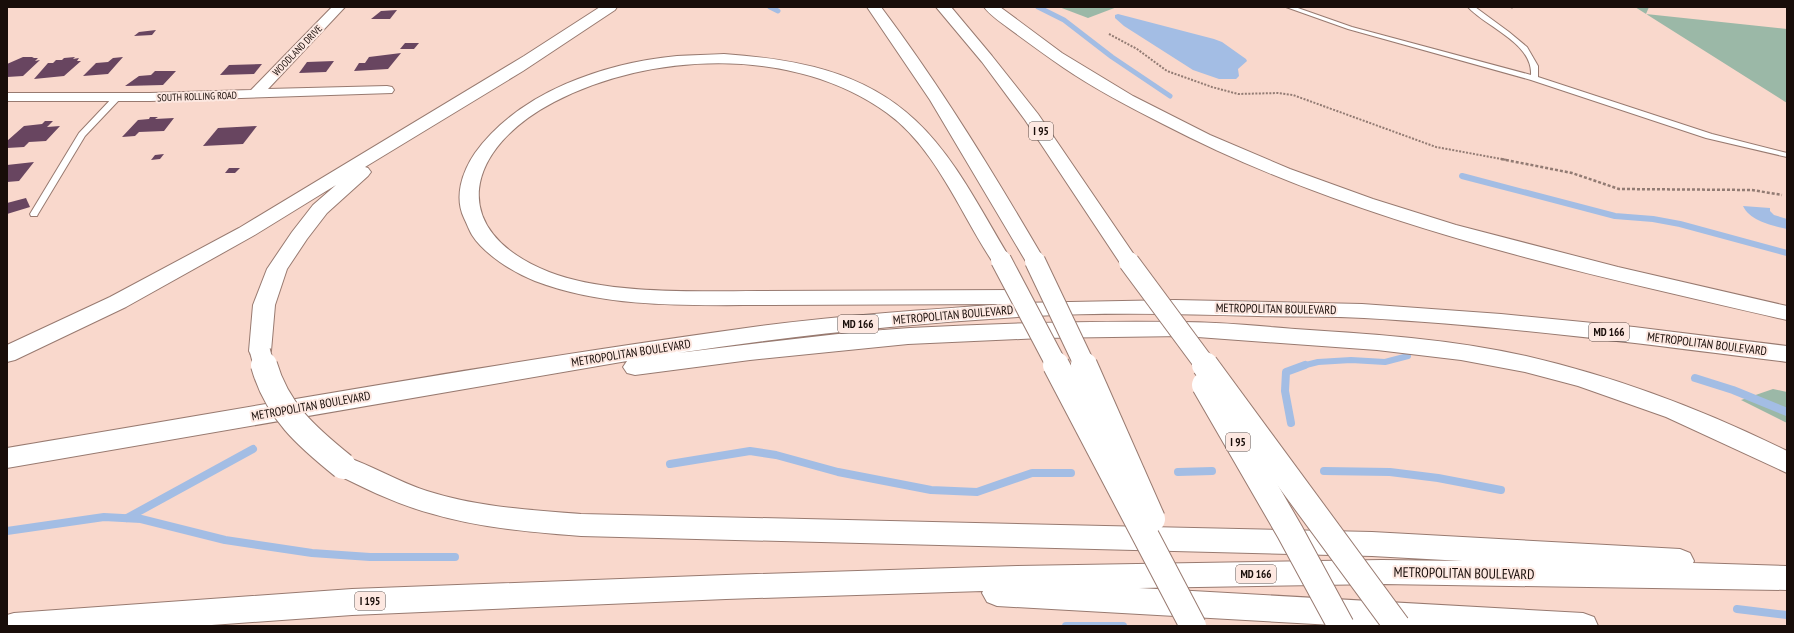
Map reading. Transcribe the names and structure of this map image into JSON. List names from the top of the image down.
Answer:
{
  "streets": {
    "highway": [
      "I 95",
      "METROPOLITAN BOULEVARD",
      "MD 166",
      "I 195"
    ],
    "street": ["WOODLAND DRIVE", "SOUTH ROLLING ROAD"]
  },
  "crossings": [
    ["WOODLAND DRIVE", "SOUTH ROLLING ROAD"]
  ]
}
